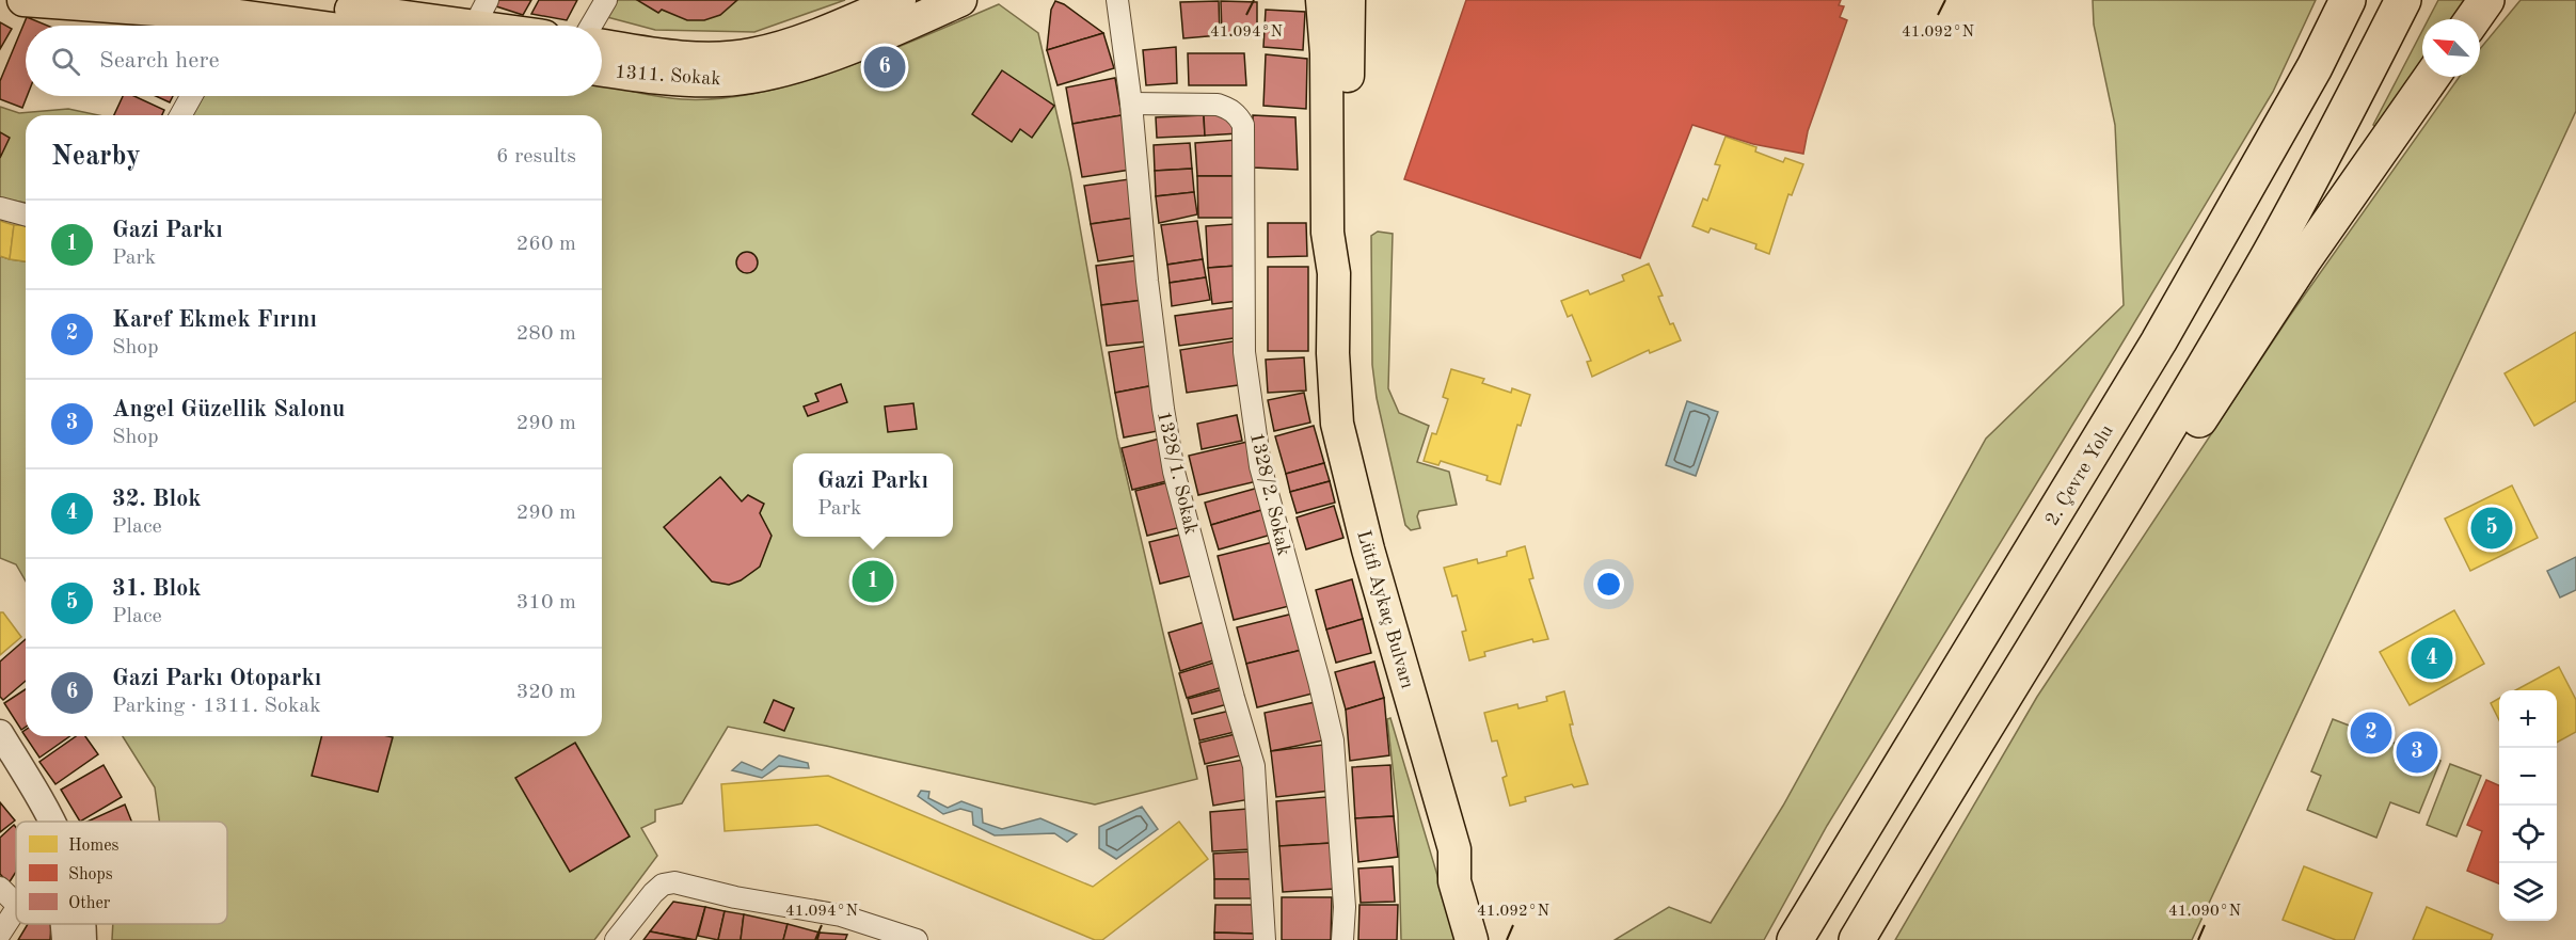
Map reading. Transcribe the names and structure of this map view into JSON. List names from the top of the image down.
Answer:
{
  "streets": {
    "highway": ["2. Çevre Yolu"],
    "main road": ["1311. Sokak", "Lütfi Aykaç Bulvarı"],
    "street": ["1328/1. Sokak", "1328/2. Sokak"]
  },
  "crossings": [
    ["1328/1. Sokak", "1328/2. Sokak"]
  ],
  "legend": ["Homes", "Shops", "Other"],
  "north": "top left",
  "page": {
    "search": "Search here",
    "pins": [
      "6",
      "5",
      "1",
      "4",
      "2",
      "3"
    ],
    "heading": ["Nearby", "6 results"],
    "list": [
      {
        "mark": "1",
        "name": "Gazi Parkı",
        "note": "Park",
        "value": "260 m"
      },
      {
        "mark": "2",
        "name": "Karef Ekmek Fırını",
        "note": "Shop",
        "value": "280 m"
      },
      {
        "mark": "3",
        "name": "Angel Güzellik Salonu",
        "note": "Shop",
        "value": "290 m"
      },
      {
        "mark": "4",
        "name": "32. Blok",
        "note": "Place",
        "value": "290 m"
      },
      {
        "mark": "5",
        "name": "31. Blok",
        "note": "Place",
        "value": "310 m"
      },
      {
        "mark": "6",
        "name": "Gazi Parkı Otoparkı",
        "note": "Parking · 1311. Sokak",
        "value": "320 m"
      }
    ],
    "popup": ["Gazi Parkı", "Park"],
    "map_buttons": ["+", "−"]
  },
  "coordinates": ["41.094°N", "41.092°N", "41.090°N"]
}
